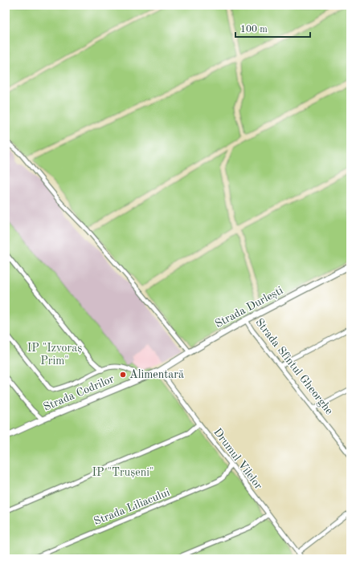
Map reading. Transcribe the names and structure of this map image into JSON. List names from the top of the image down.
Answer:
{
  "streets": {
    "street": [
      "Strada Durlești",
      "Strada Sfîntul Gheorghe",
      "Strada Codrilor",
      "Drumul Vilelor",
      "Strada Liliacului"
    ]
  },
  "crossings": [
    ["Strada Durlești", "Strada Sfîntul Gheorghe"],
    ["Strada Durlești", "Strada Codrilor"],
    ["Strada Durlești", "Drumul Vilelor"],
    ["Strada Codrilor", "Drumul Vilelor"],
    ["Drumul Vilelor", "Strada Liliacului"]
  ],
  "parks": ["IP \"Izvoraș Prim\"", "IP \"Trușeni\""],
  "places": ["Alimentară"],
  "scale_bar": "100 m"
}
